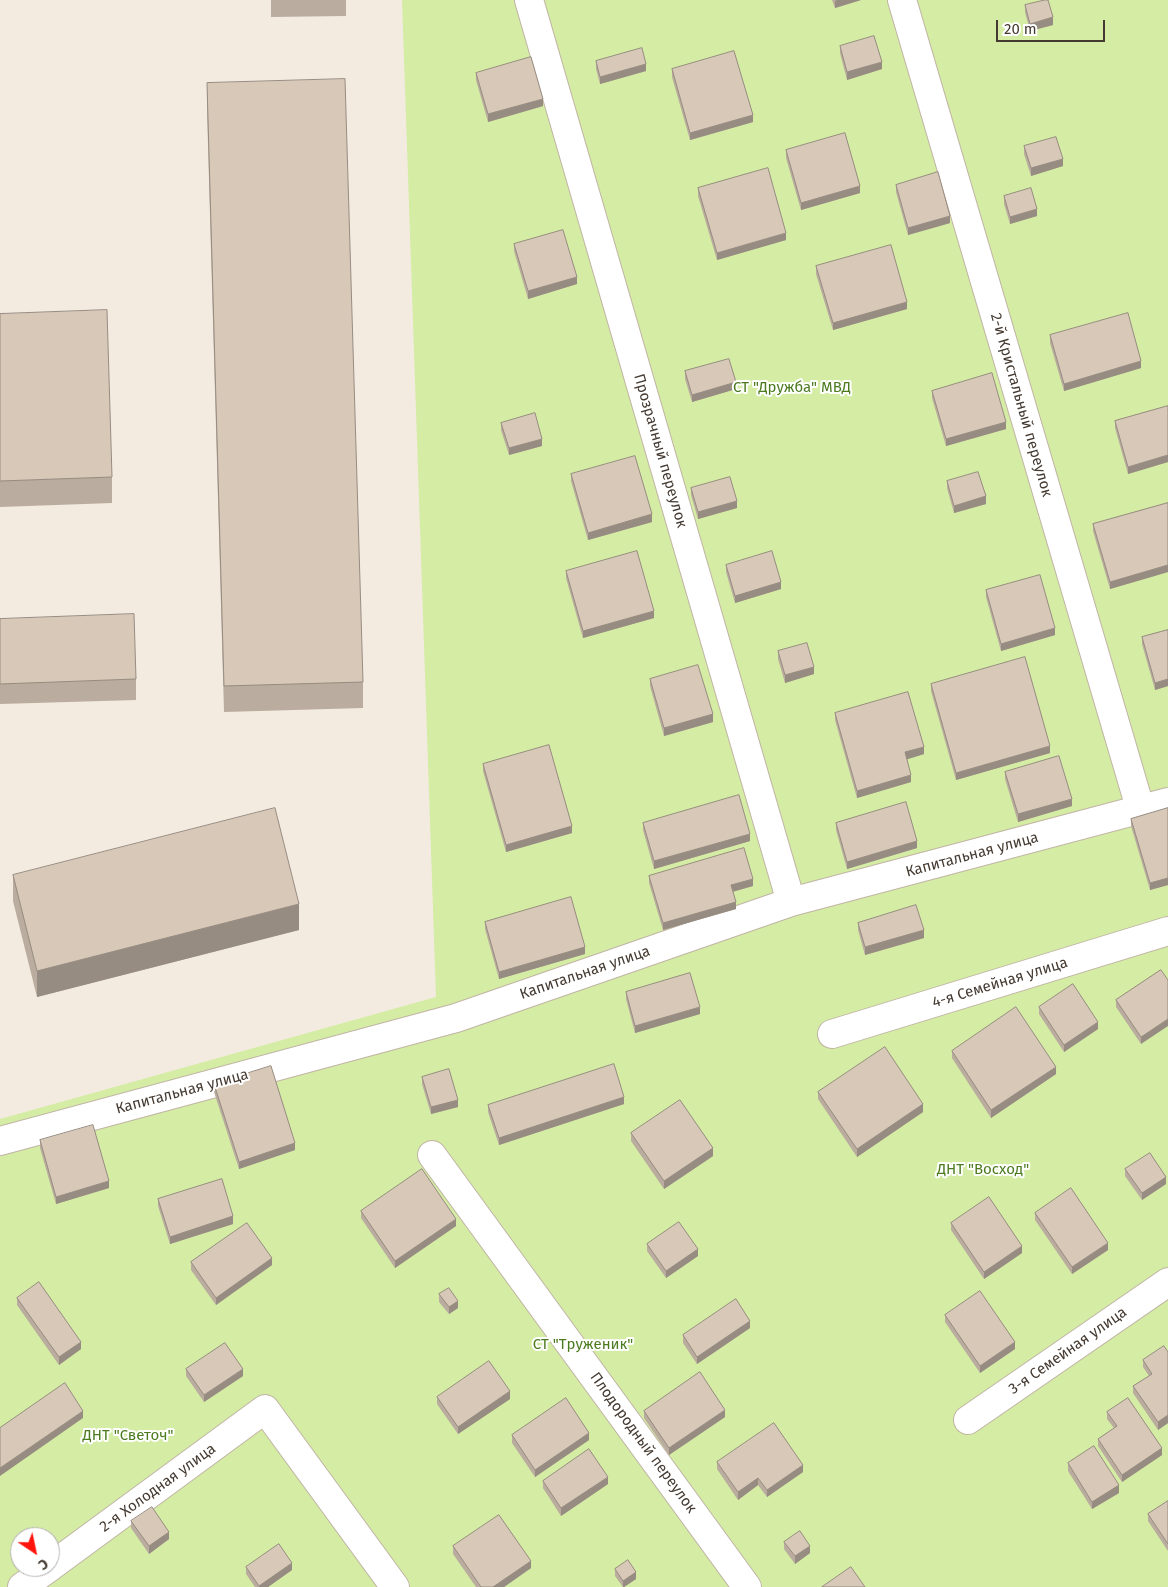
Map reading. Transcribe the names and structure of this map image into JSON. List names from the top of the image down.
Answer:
{
  "streets": {
    "street": [
      "2-й Кристальный переулок",
      "Прозрачный переулок",
      "Капитальная улица",
      "4-я Семейная улица",
      "3-я Семейная улица",
      "Плодородный переулок",
      "2-я Холодная улица"
    ]
  },
  "crossings": [
    ["2-й Кристальный переулок", "Капитальная улица"],
    ["Прозрачный переулок", "Капитальная улица"]
  ],
  "parks": [
    "СТ \"Дружба\" МВД",
    "ДНТ \"Восход\"",
    "СТ \"Труженик\"",
    "ДНТ \"Светоч\""
  ],
  "scale_bar": "20 m",
  "north": "bottom right"
}
